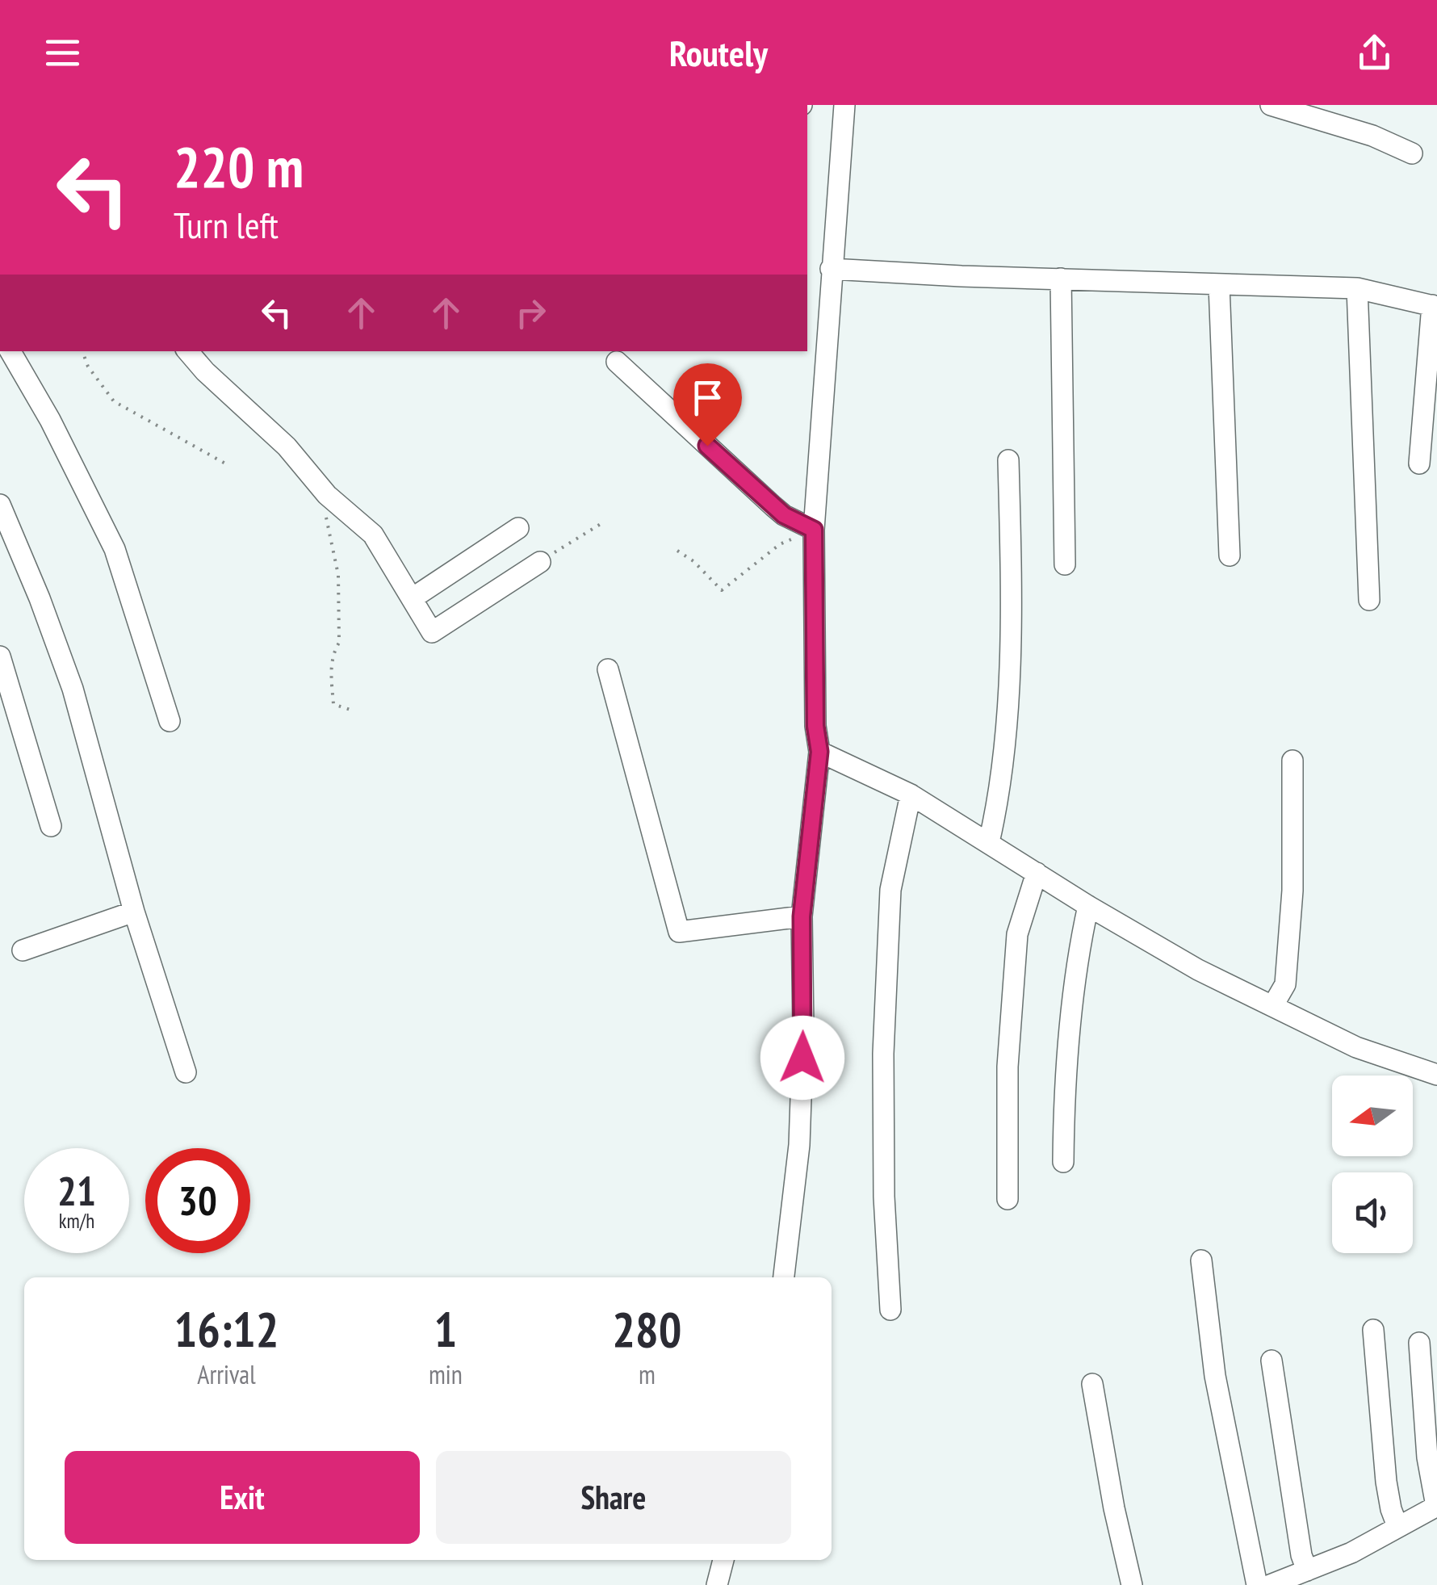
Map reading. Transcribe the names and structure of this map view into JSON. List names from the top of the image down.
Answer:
{
  "north": "left",
  "page": {
    "header": "Routely",
    "turn": ["220 m", "Turn left"],
    "speed": "21 km/h",
    "limit": "30",
    "eta": [
      "16:12",
      "Arrival",
      "1",
      "min",
      "280",
      "m"
    ],
    "buttons": ["Exit", "Share"]
  }
}
